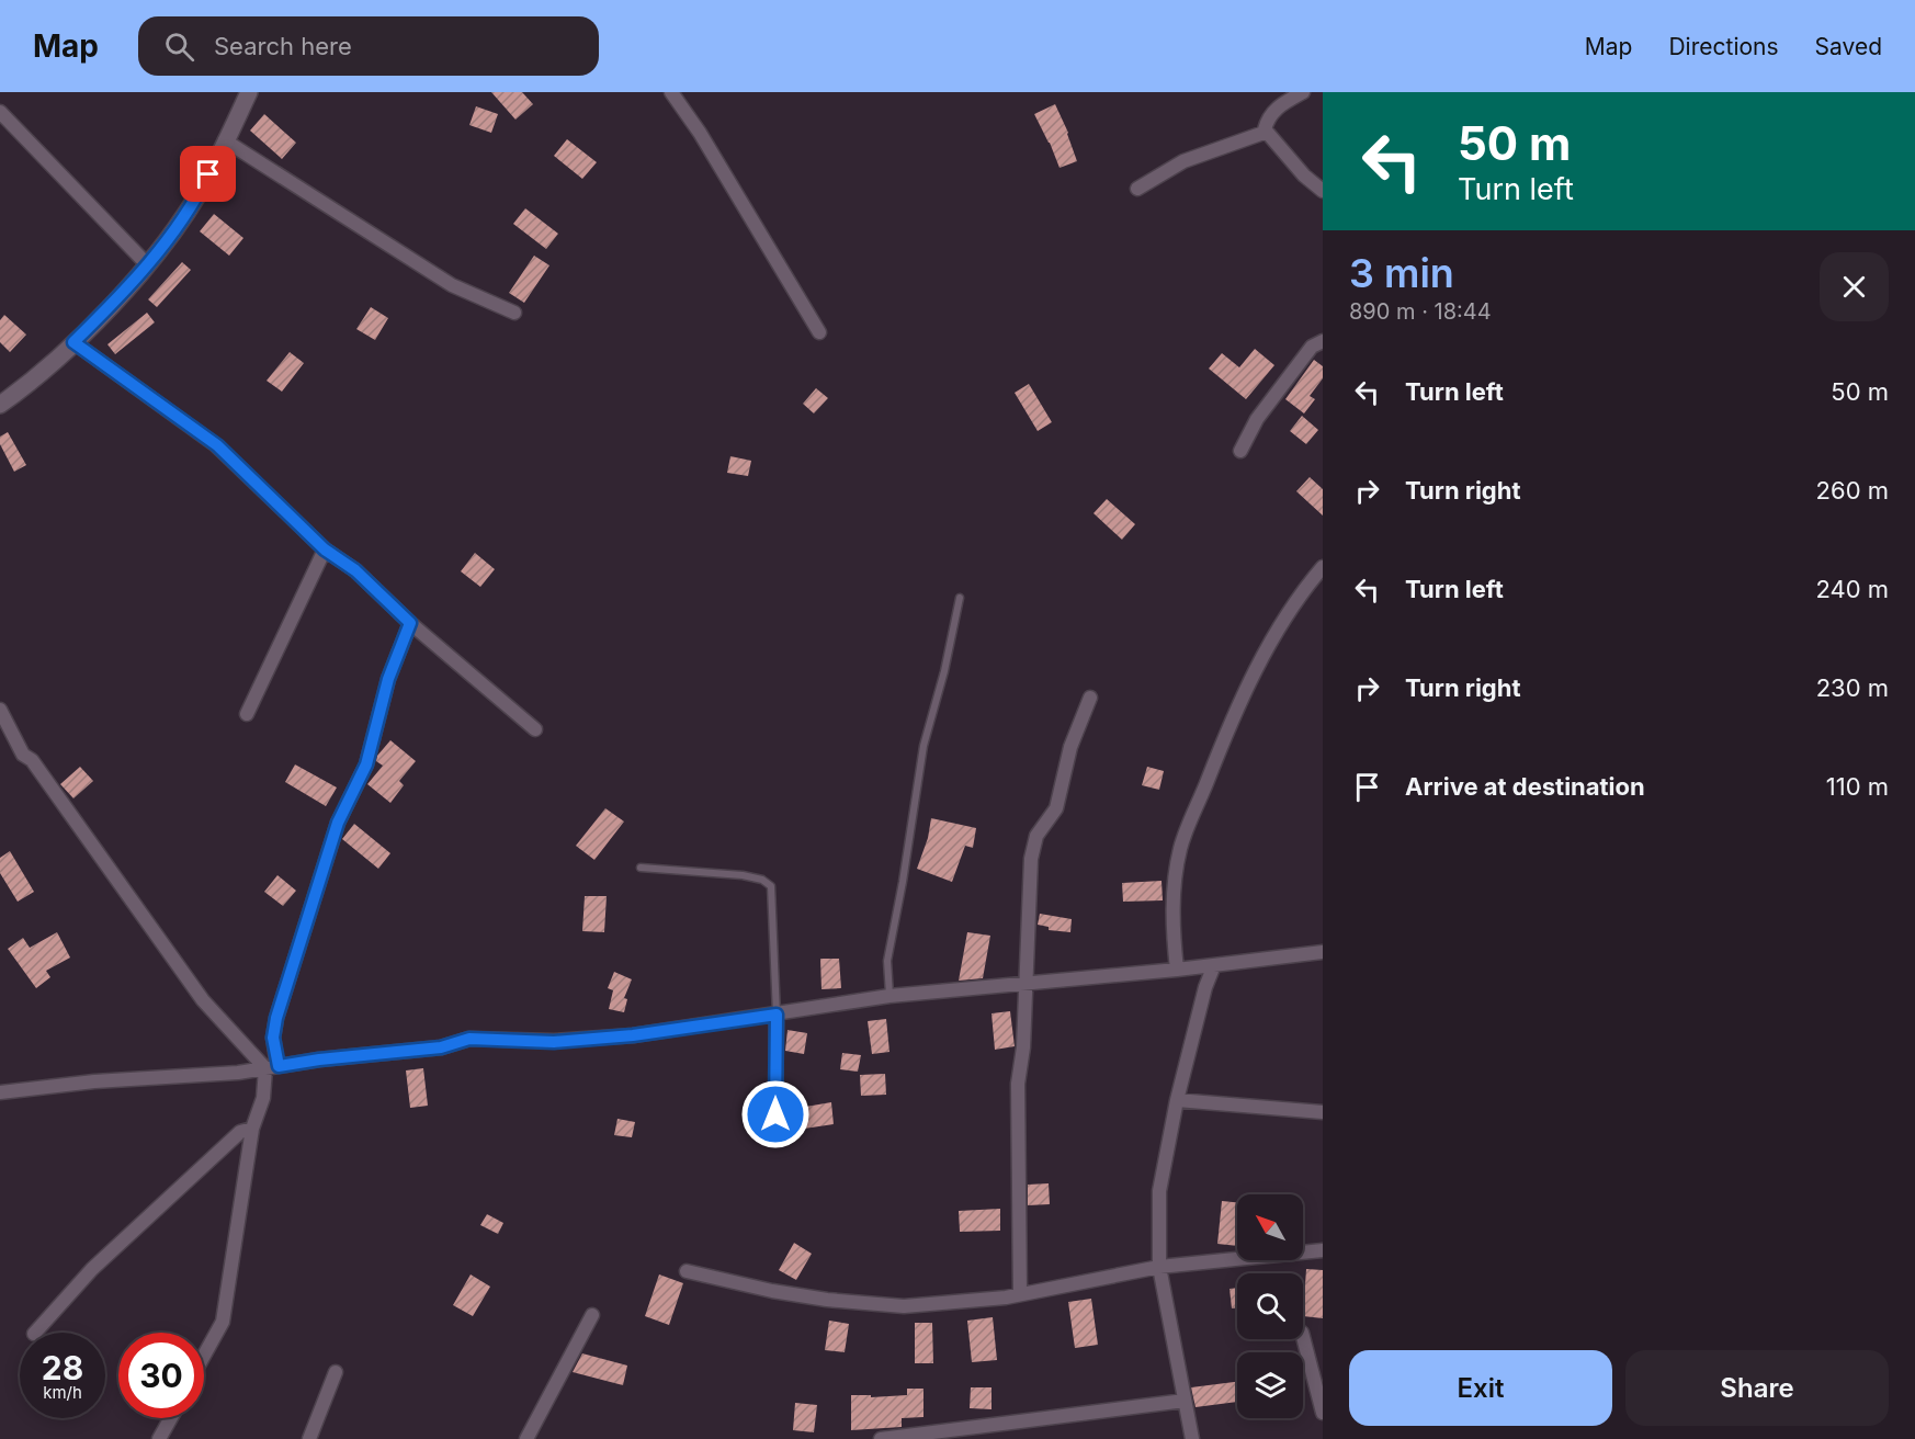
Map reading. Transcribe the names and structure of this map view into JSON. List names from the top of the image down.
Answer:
{
  "north": "top left",
  "page": {
    "header": "Map",
    "search": "Search here",
    "nav": ["Map", "Directions", "Saved"],
    "turn": ["50 m", "Turn left"],
    "heading": ["3 min", "890 m · 18:44"],
    "list": [
      {
        "name": "Turn left",
        "value": "50 m"
      },
      {
        "name": "Turn right",
        "value": "260 m"
      },
      {
        "name": "Turn left",
        "value": "240 m"
      },
      {
        "name": "Turn right",
        "value": "230 m"
      },
      {
        "name": "Arrive at destination",
        "value": "110 m"
      }
    ],
    "speed": "28 km/h",
    "limit": "30",
    "buttons": ["Exit", "Share"]
  }
}
